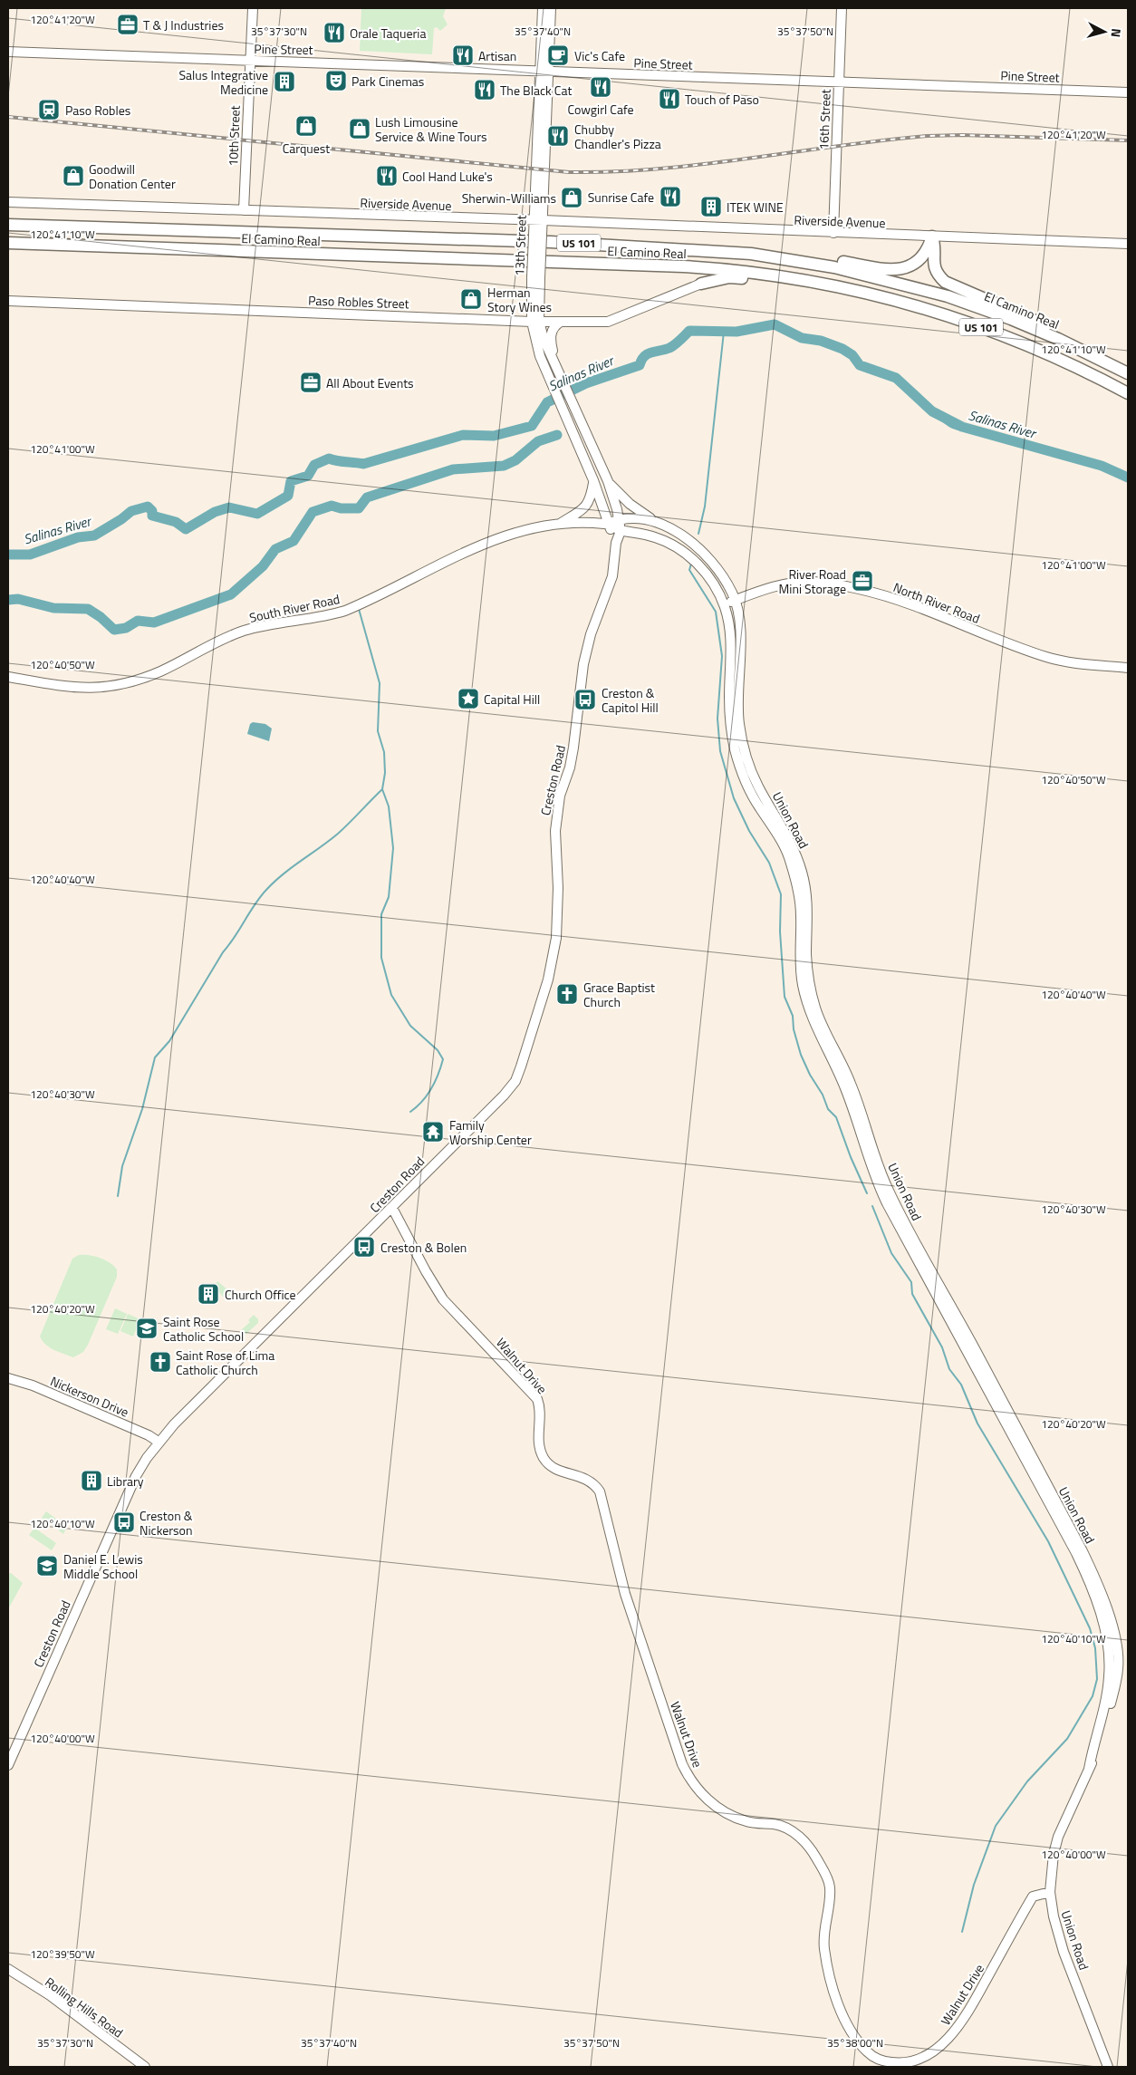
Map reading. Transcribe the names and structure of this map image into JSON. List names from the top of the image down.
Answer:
{
  "streets": {
    "highway": ["El Camino Real", "US 101"],
    "main road": [
      "Pine Street",
      "16th Street",
      "10th Street",
      "Riverside Avenue",
      "13th Street",
      "Paso Robles Street",
      "North River Road",
      "South River Road",
      "Creston Road",
      "Union Road",
      "Walnut Drive",
      "Nickerson Drive",
      "Rolling Hills Road"
    ]
  },
  "crossings": [
    ["Pine Street", "16th Street"],
    ["Pine Street", "10th Street"],
    ["Pine Street", "13th Street"],
    ["16th Street", "Riverside Avenue"],
    ["10th Street", "Riverside Avenue"],
    ["Riverside Avenue", "13th Street"],
    ["13th Street", "Paso Robles Street"],
    ["13th Street", "South River Road"],
    ["13th Street", "Creston Road"],
    ["North River Road", "Union Road"],
    ["South River Road", "Creston Road"],
    ["Creston Road", "Walnut Drive"],
    ["Creston Road", "Nickerson Drive"],
    ["Union Road", "Walnut Drive"]
  ],
  "water": ["Salinas River"],
  "places": {
    "office": ["T & J Industries", "All About Events", "River Road Mini Storage"],
    "restaurant": [
      "Orale Taqueria",
      "Artisan",
      "Cowgirl Cafe",
      "The Black Cat",
      "Touch of Paso",
      "Chubby Chandler's Pizza",
      "Cool Hand Luke's",
      "Sunrise Cafe"
    ],
    "cafe": ["Vic's Cafe"],
    "theatre": ["Park Cinemas"],
    "building": [
      "Salus Integrative Medicine",
      "ITEK WINE",
      "Church Office",
      "Library"
    ],
    "station": ["Paso Robles"],
    "shop": [
      "Carquest",
      "Lush Limousine Service & Wine Tours",
      "Goodwill Donation Center",
      "Sherwin-Williams",
      "Herman Story Wines"
    ],
    "place": ["Capital Hill"],
    "bus stop": ["Creston & Capitol Hill", "Creston & Bolen", "Creston & Nickerson"],
    "church": ["Grace Baptist Church", "Saint Rose of Lima Catholic Church"],
    "temple": ["Family Worship Center"],
    "school or university": ["Saint Rose Catholic School", "Daniel E. Lewis Middle School"]
  },
  "north": "right",
  "coordinates": [
    "120°41'20\"W",
    "35°37'30\"N",
    "35°37'40\"N",
    "35°37'50\"N",
    "120°41'10\"W",
    "120°41'00\"W",
    "120°40'50\"W",
    "120°40'40\"W",
    "120°40'30\"W",
    "120°40'20\"W",
    "120°40'10\"W",
    "120°40'00\"W",
    "120°39'50\"W",
    "35°38'00\"N"
  ]
}
